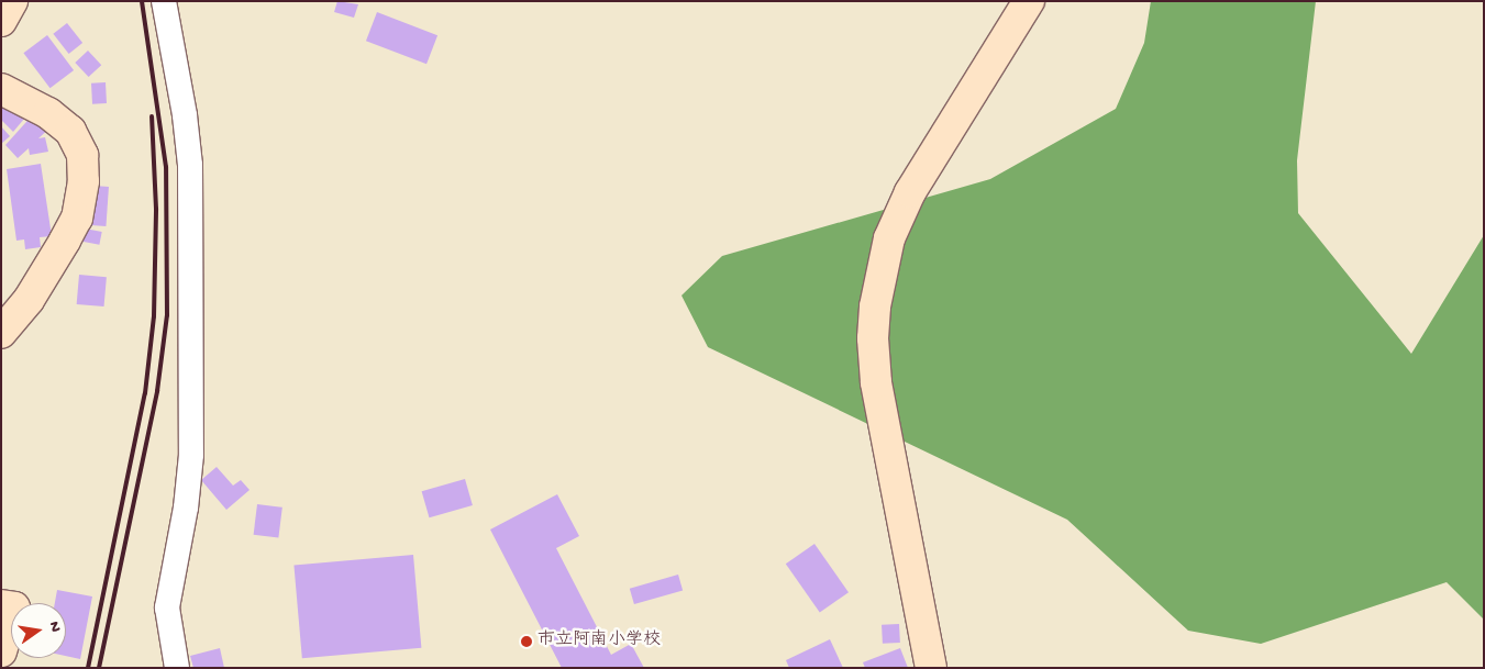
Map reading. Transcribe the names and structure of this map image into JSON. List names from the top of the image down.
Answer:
{
  "places": ["市立阿南小学校"],
  "north": "right"
}
